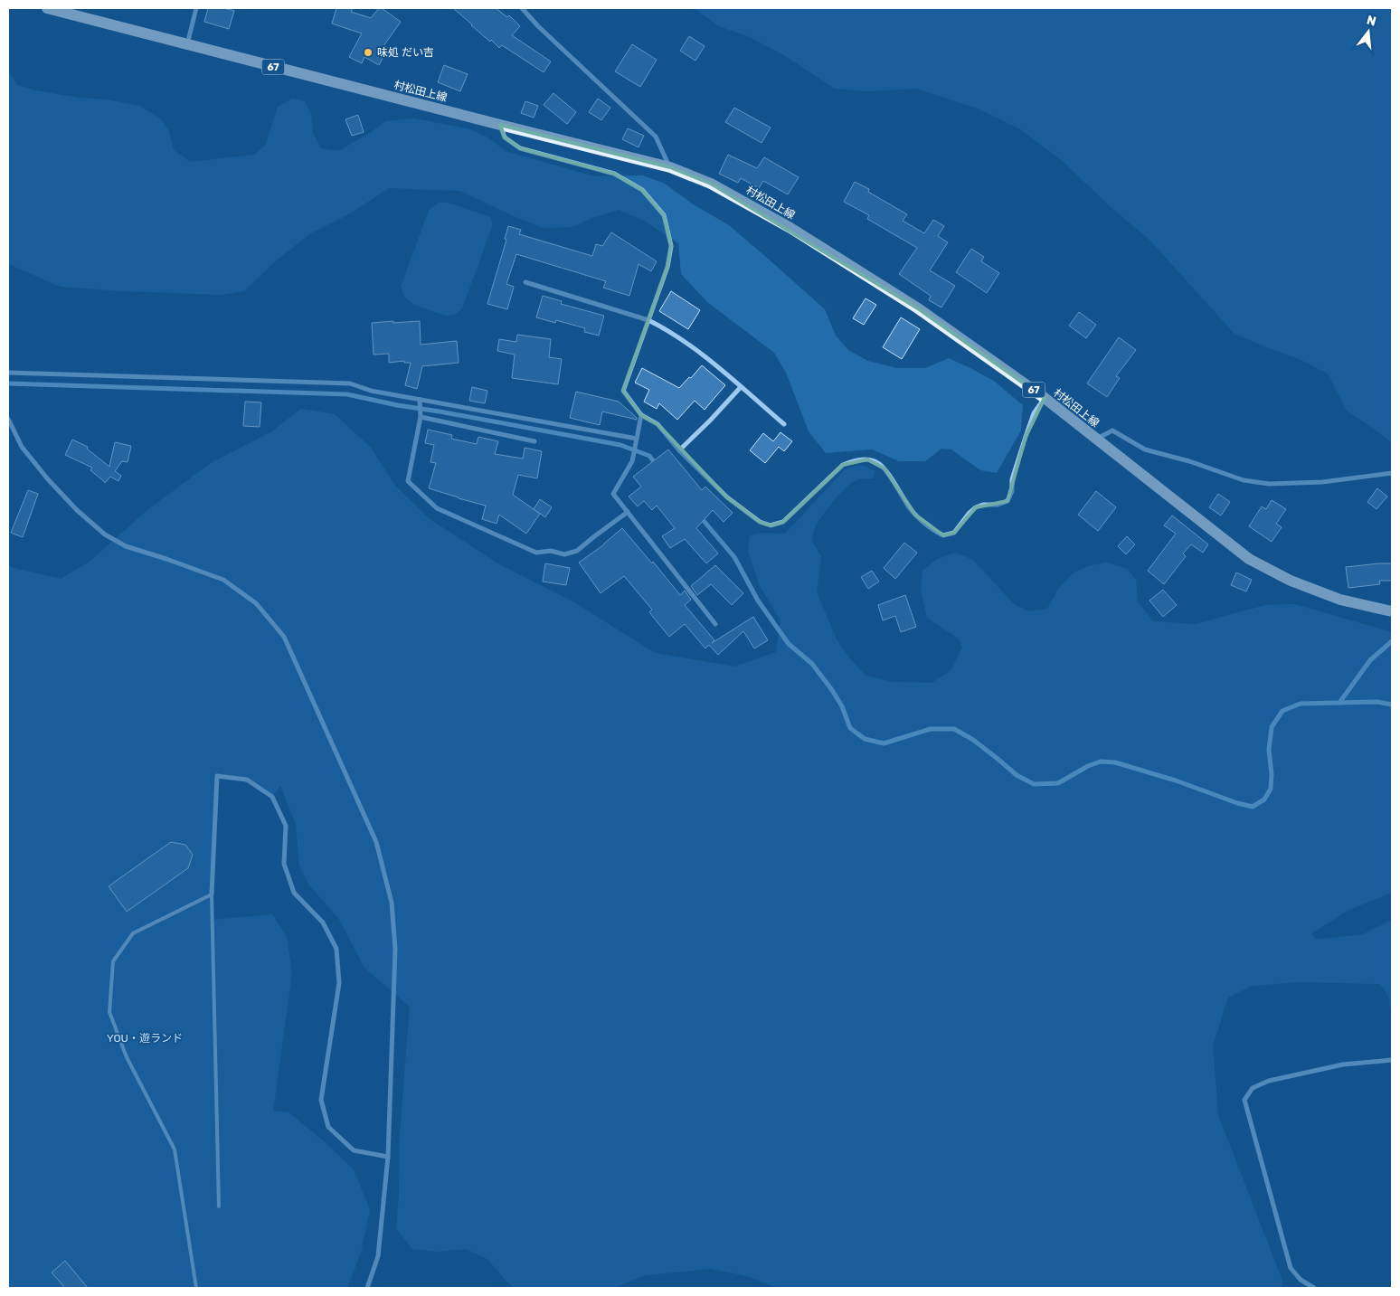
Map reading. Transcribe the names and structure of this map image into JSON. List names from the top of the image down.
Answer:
{
  "streets": {
    "main road": ["67", "村松田上線"]
  },
  "parks": ["YOU・遊ランド"],
  "places": ["味処 だい吉"],
  "north": "top"
}
